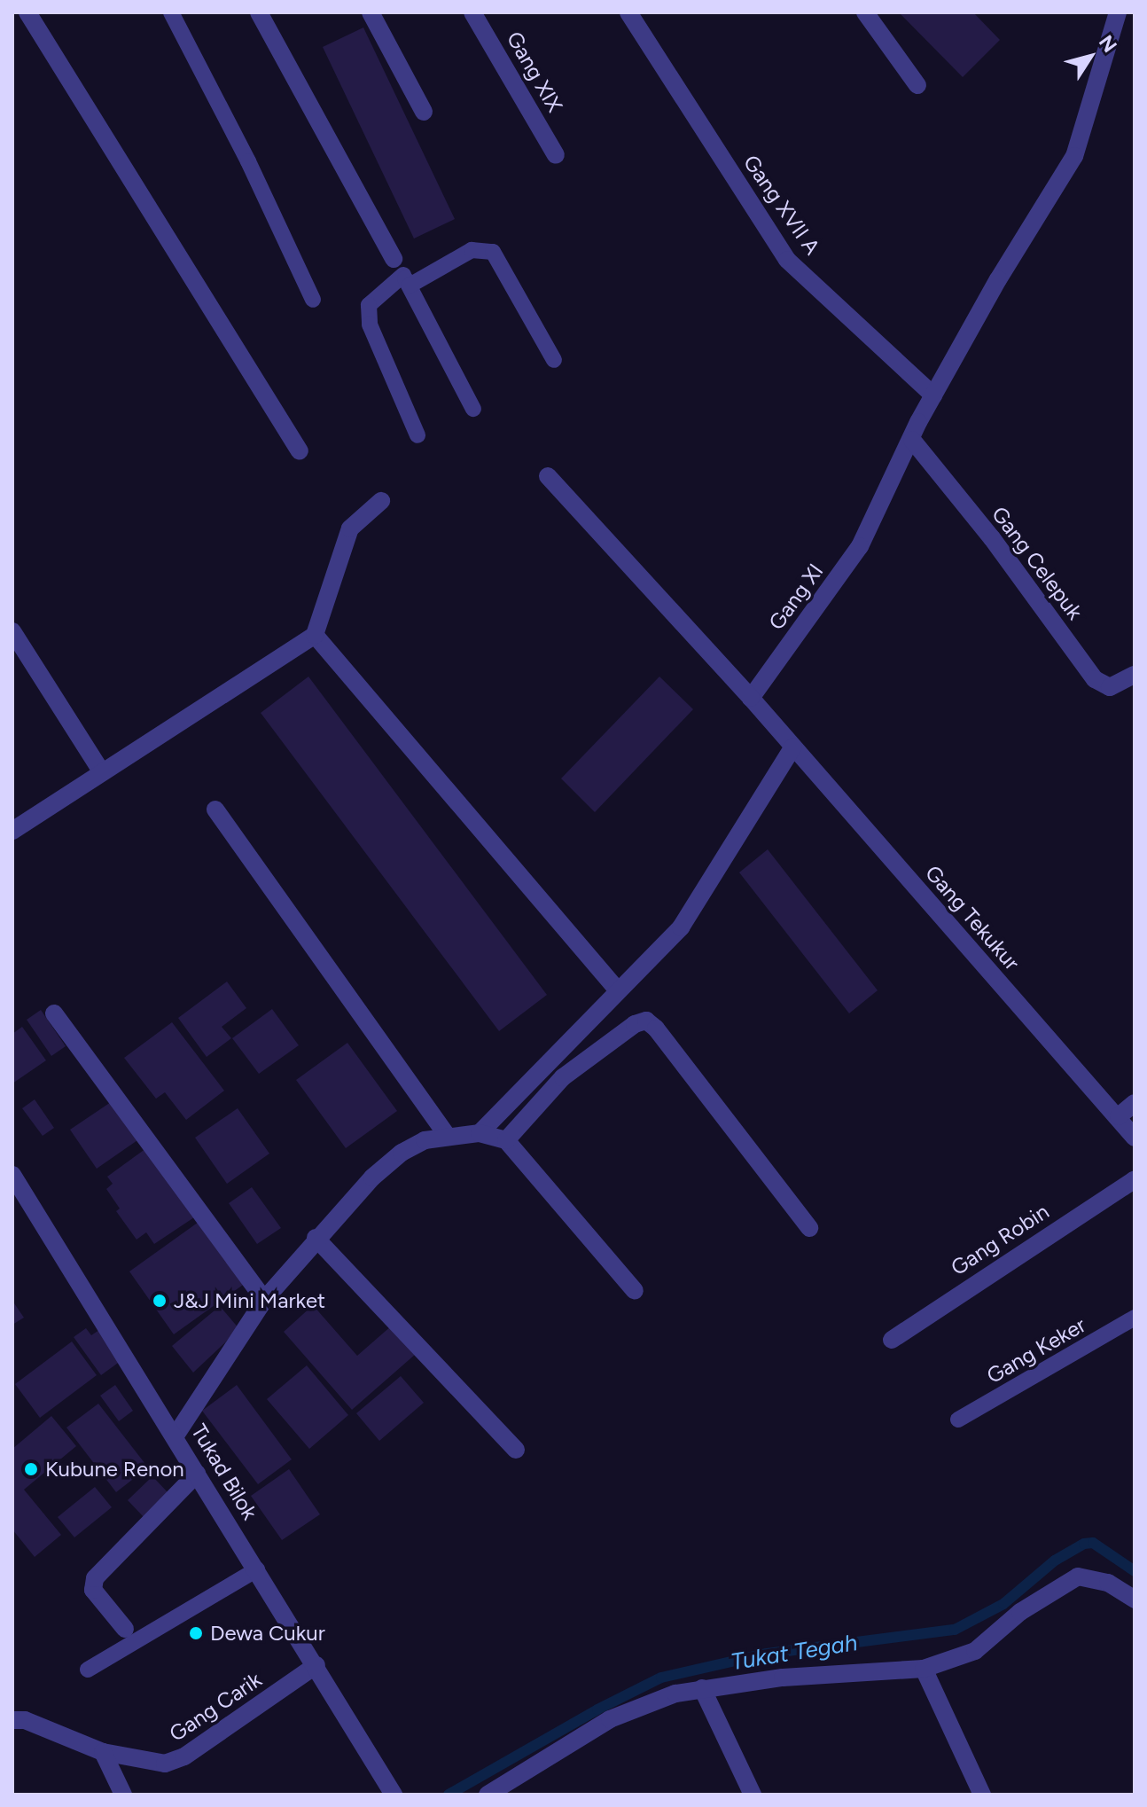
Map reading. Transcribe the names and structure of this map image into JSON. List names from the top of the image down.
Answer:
{
  "streets": {
    "street": [
      "Gang XIX",
      "Gang XVII A",
      "Gang Celepuk",
      "Gang XI",
      "Gang Tekukur",
      "Gang Robin",
      "Tukad Bilok",
      "Gang Carik"
    ],
    "lane": ["Gang Keker"]
  },
  "crossings": [
    ["Gang XVII A", "Gang XI"],
    ["Gang Celepuk", "Gang XI"],
    ["Tukad Bilok", "Gang Carik"]
  ],
  "water": ["Tukat Tegah"],
  "places": ["J&J Mini Market", "Kubune Renon", "Dewa Cukur"],
  "north": "top right"
}
